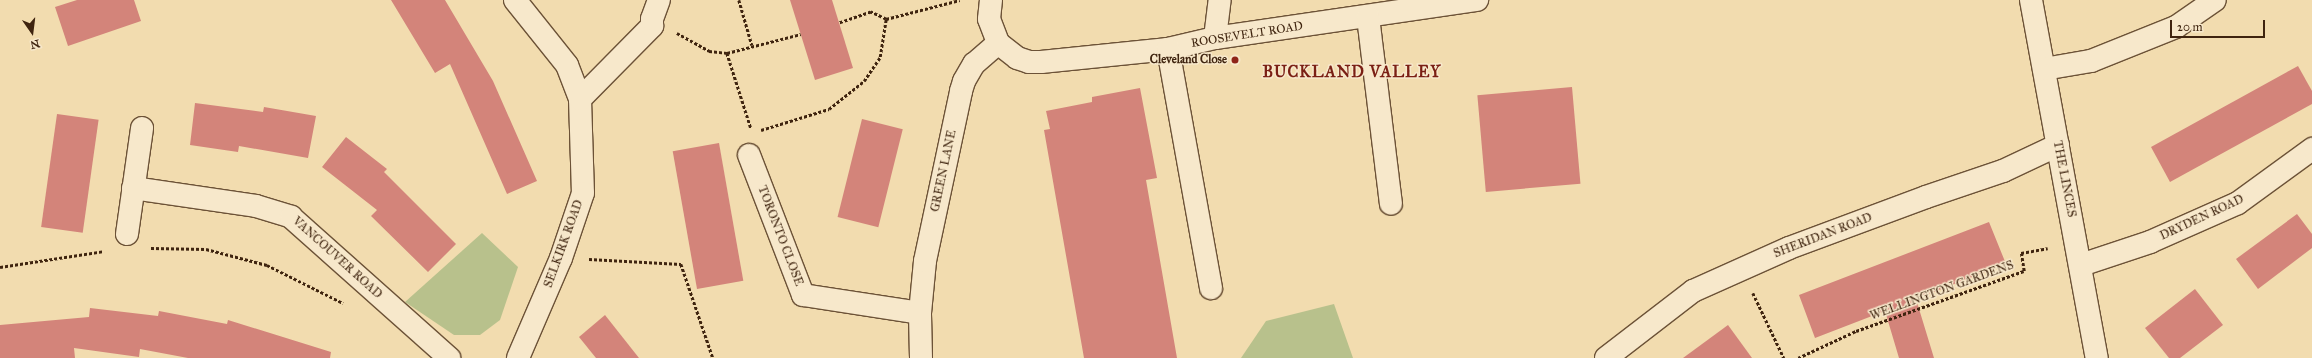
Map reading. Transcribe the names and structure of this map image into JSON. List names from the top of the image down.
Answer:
{
  "streets": {
    "street": [
      "ROOSEVELT ROAD",
      "GREEN LANE",
      "THE LINCES",
      "DRYDEN ROAD",
      "TORONTO CLOSE",
      "SHERIDAN ROAD",
      "SELKIRK ROAD",
      "VANCOUVER ROAD"
    ],
    "path": ["WELLINGTON GARDENS"]
  },
  "crossings": [
    ["ROOSEVELT ROAD", "GREEN LANE"],
    ["GREEN LANE", "TORONTO CLOSE"],
    ["THE LINCES", "DRYDEN ROAD"],
    ["THE LINCES", "SHERIDAN ROAD"],
    ["THE LINCES", "WELLINGTON GARDENS"]
  ],
  "districts": ["BUCKLAND VALLEY"],
  "places": ["Cleveland Close"],
  "scale_bar": "20 m",
  "north": "bottom"
}
